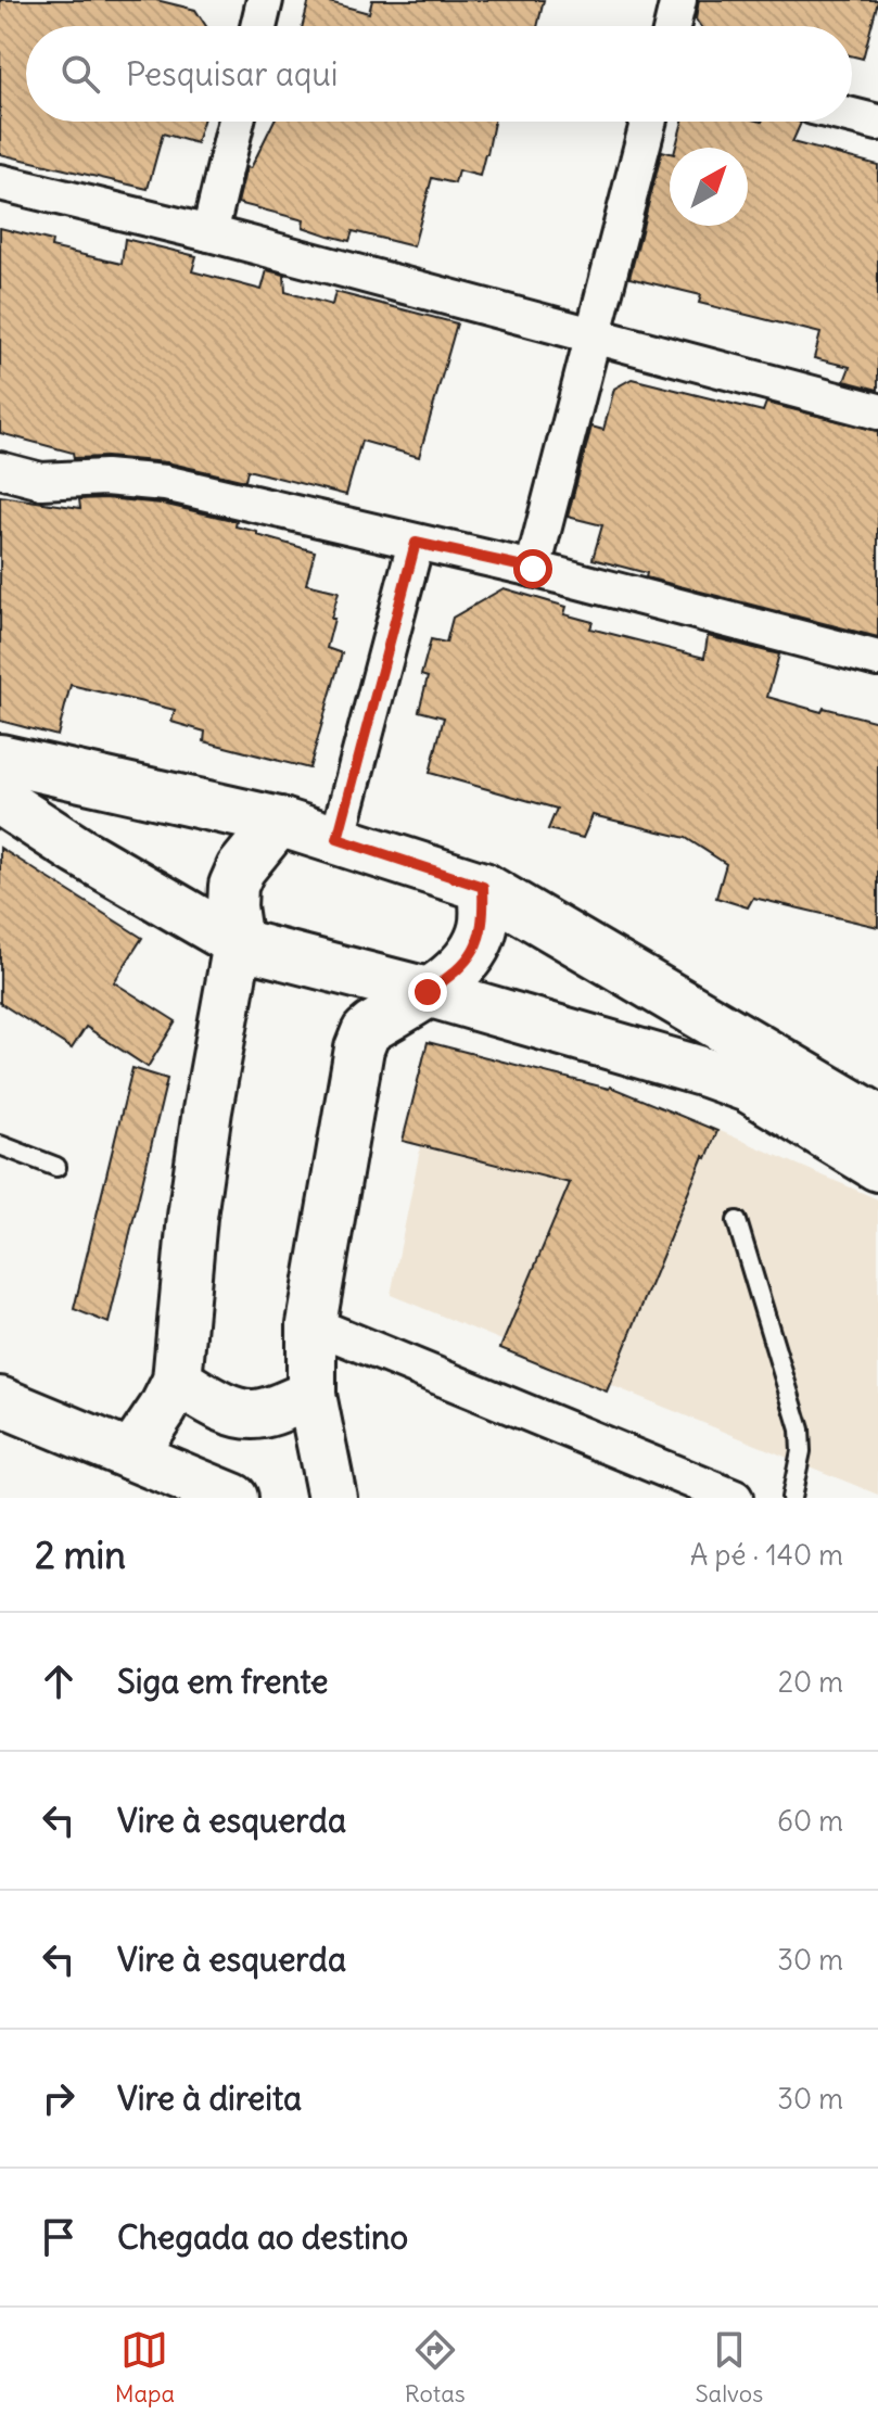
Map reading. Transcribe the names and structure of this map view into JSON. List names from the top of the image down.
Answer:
{
  "north": "top right",
  "page": {
    "search": "Pesquisar aqui",
    "heading": ["2 min", "A pé · 140 m"],
    "list": [
      ["Siga em frente", "20 m"],
      ["Vire à esquerda", "60 m"],
      ["Vire à esquerda", "30 m"],
      ["Vire à direita", "30 m"],
      "Chegada ao destino"
    ],
    "nav": ["Mapa", "Rotas", "Salvos"]
  }
}
